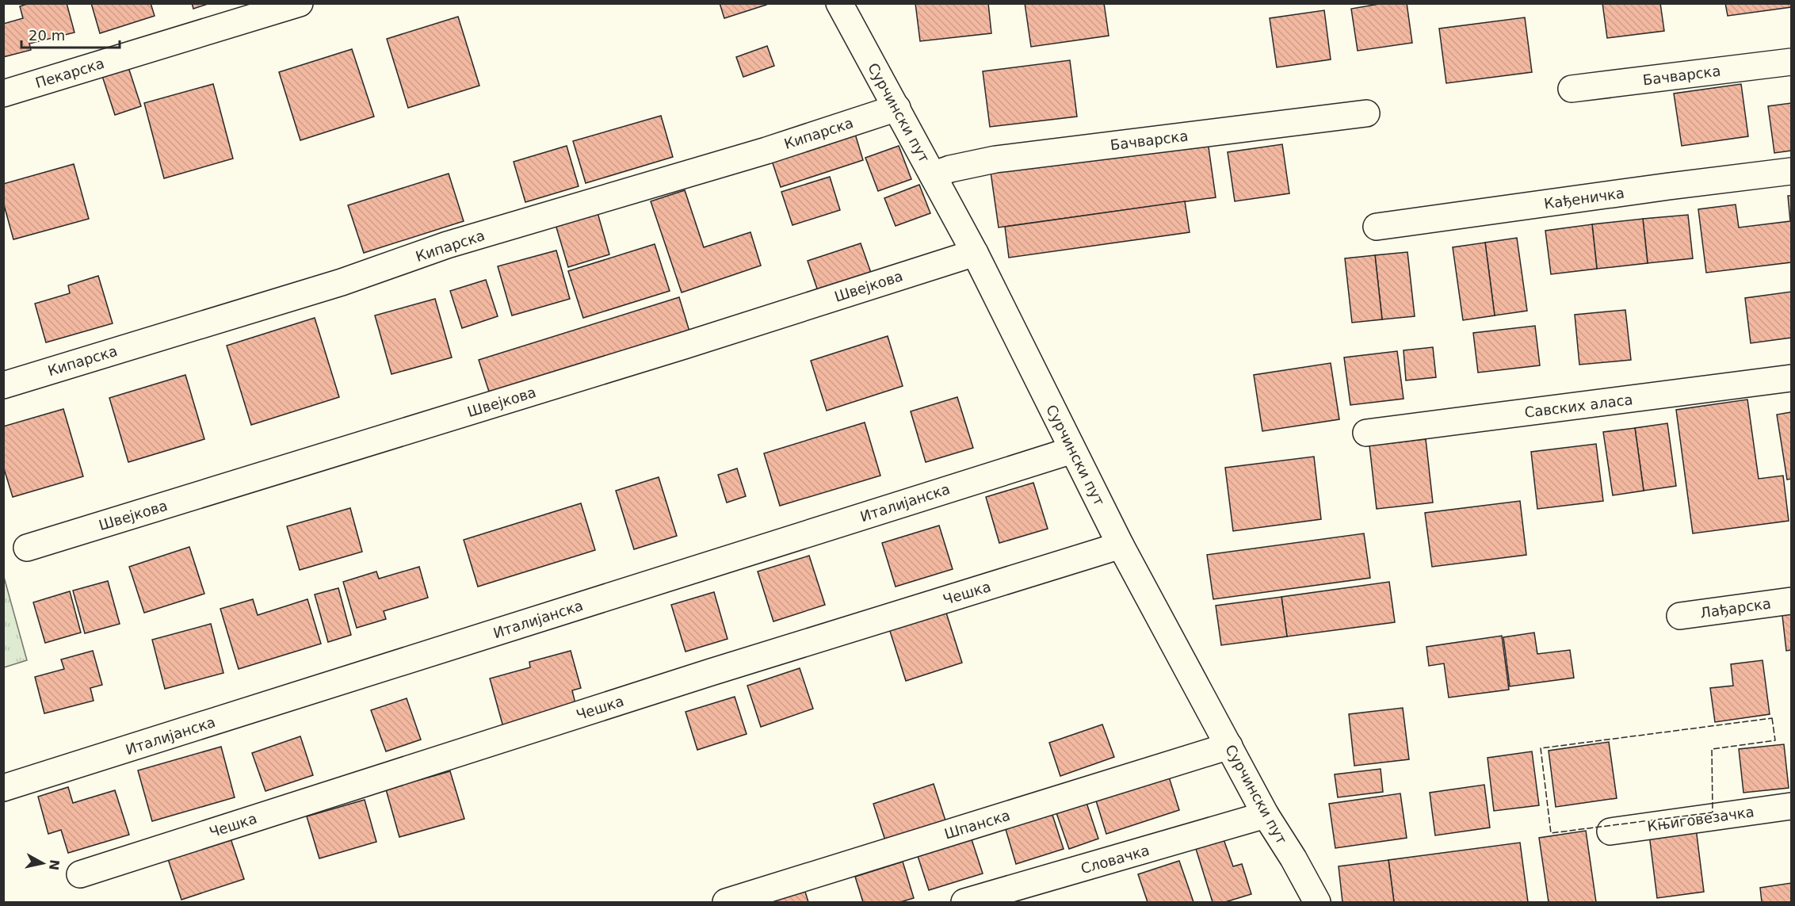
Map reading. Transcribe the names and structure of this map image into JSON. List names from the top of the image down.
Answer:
{
  "streets": {
    "street": [
      "Пекарска",
      "Бачварска",
      "Сурчински пут",
      "Кипарска",
      "Кађеничка",
      "Швејкова",
      "Савских аласа",
      "Италијанска",
      "Чешка",
      "Лађарска",
      "Књиговезачка",
      "Шпанска",
      "Словачка"
    ]
  },
  "crossings": [
    ["Бачварска", "Сурчински пут"],
    ["Сурчински пут", "Кипарска"],
    ["Сурчински пут", "Швејкова"],
    ["Сурчински пут", "Италијанска"],
    ["Сурчински пут", "Чешка"],
    ["Сурчински пут", "Шпанска"],
    ["Сурчински пут", "Словачка"]
  ],
  "scale_bar": "20 m",
  "north": "right"
}
